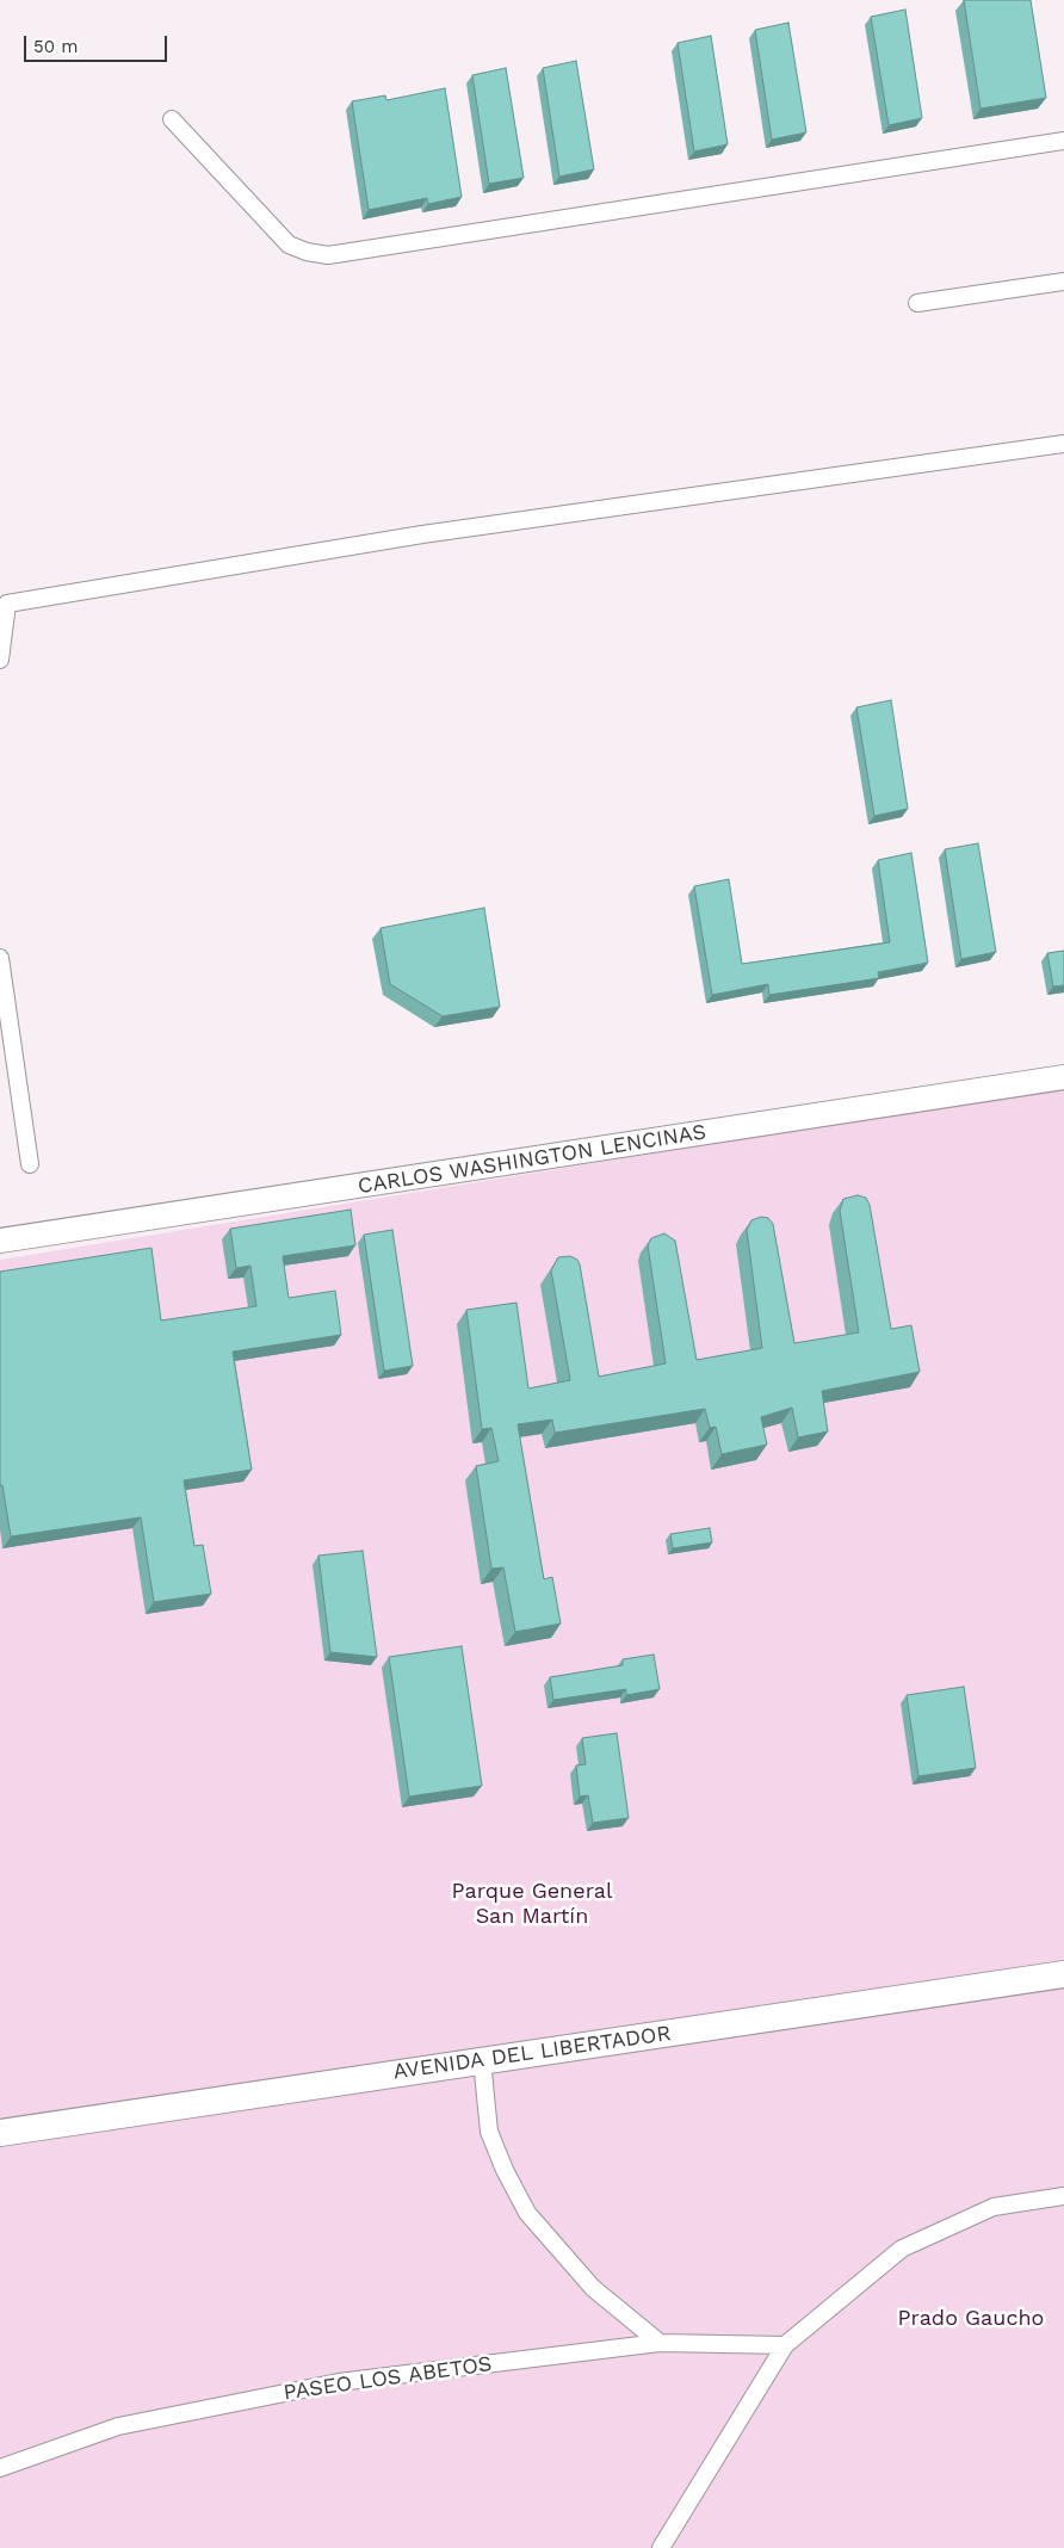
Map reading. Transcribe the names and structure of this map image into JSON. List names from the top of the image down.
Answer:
{
  "streets": {
    "main road": ["CARLOS WASHINGTON LENCINAS", "AVENIDA DEL LIBERTADOR"],
    "street": ["PASEO LOS ABETOS"]
  },
  "parks": ["Parque General San Martín", "Prado Gaucho"],
  "scale_bar": "50 m"
}
